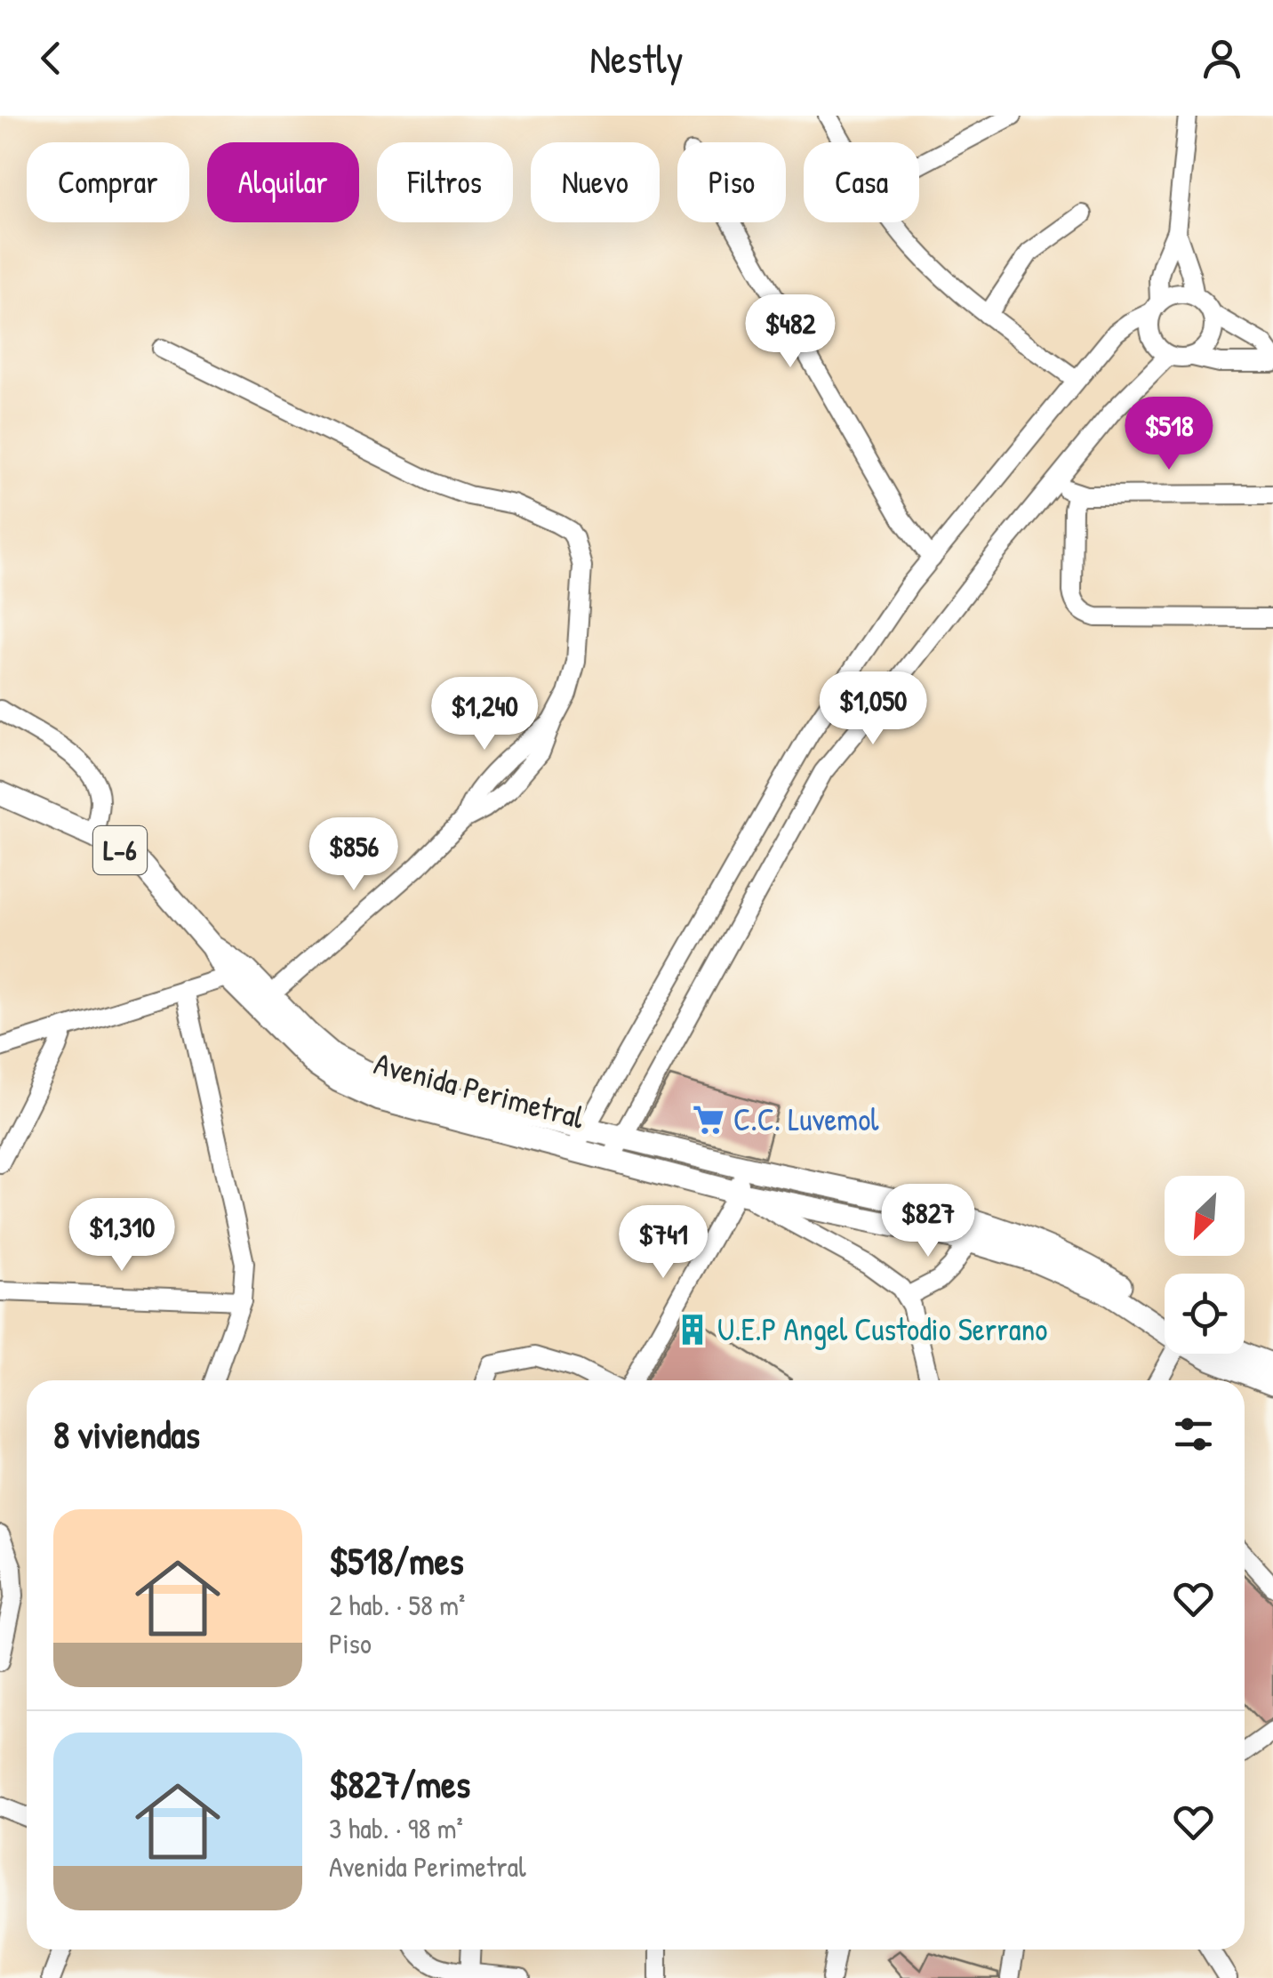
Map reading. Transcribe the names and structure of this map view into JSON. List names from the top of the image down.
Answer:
{
  "streets": {
    "main road": ["L-6", "Avenida Perimetral"]
  },
  "crossings": [
    ["L-6", "Avenida Perimetral"]
  ],
  "places": {
    "supermarket": ["C.C. Luvemol"],
    "building": ["U.E.P Angel Custodio Serrano"]
  },
  "north": "bottom left",
  "page": {
    "header": "Nestly",
    "chip": [
      "Comprar",
      "Alquilar",
      "Filtros",
      "Nuevo",
      "Piso",
      "Casa"
    ],
    "price": [
      "$482",
      "$518",
      "$1,050",
      "$1,240",
      "$856",
      "$827",
      "$1,310",
      "$741"
    ],
    "heading": "8 viviendas",
    "list": [
      {
        "name": "$518/mes",
        "note": "2 hab. · 58 m² · Piso"
      },
      {
        "name": "$827/mes",
        "note": "3 hab. · 98 m² · Avenida Perimetral"
      }
    ]
  }
}
